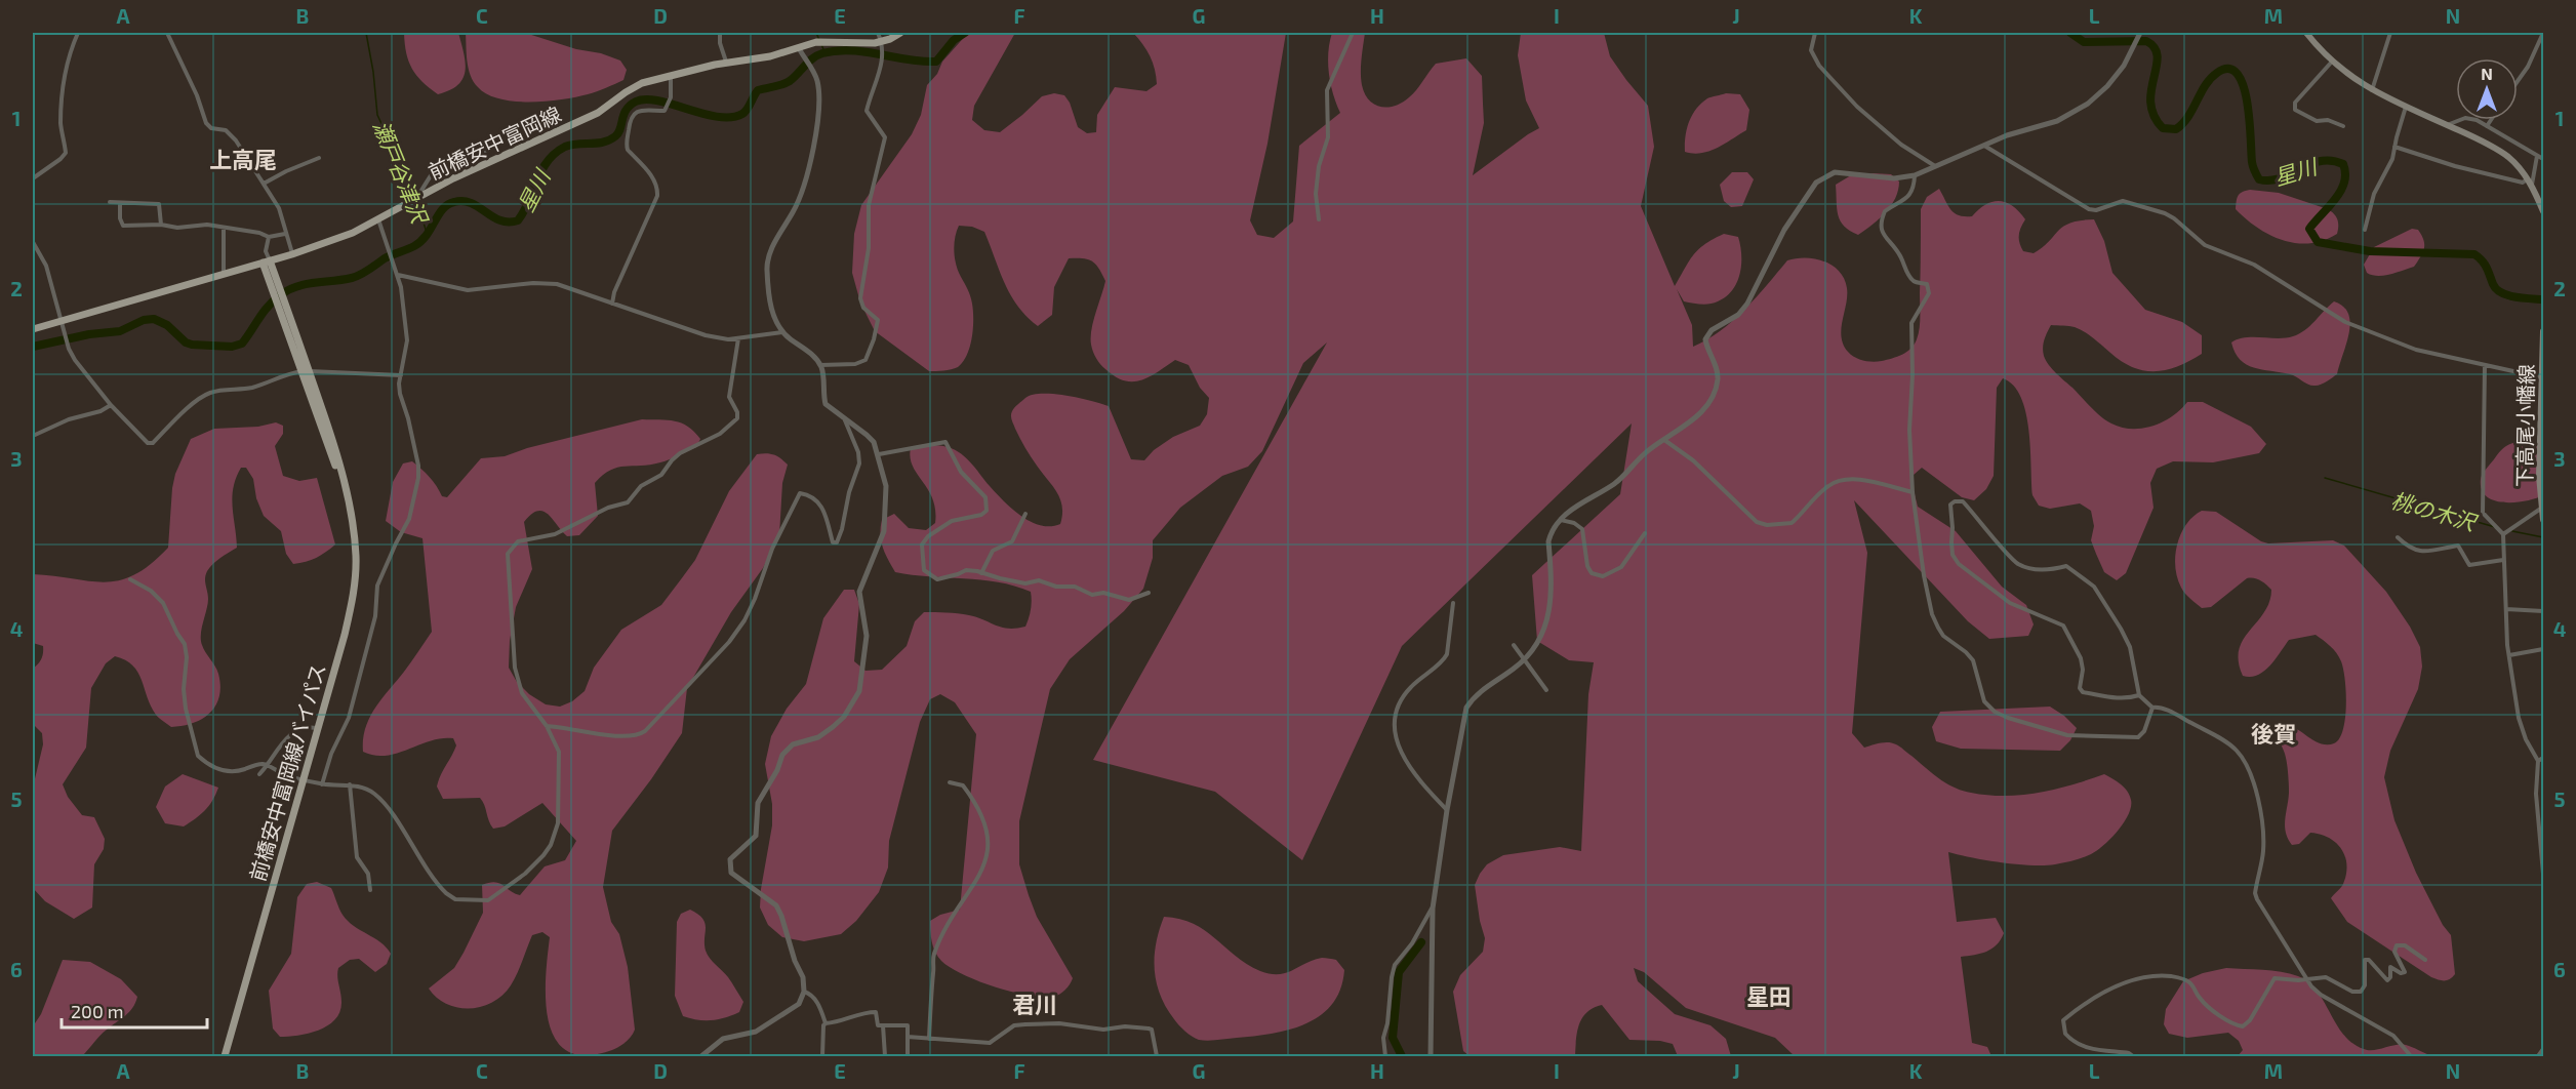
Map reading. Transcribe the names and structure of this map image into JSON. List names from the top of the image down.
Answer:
{
  "streets": {
    "main road": ["前橋安中富岡線", "下高尾小幡線", "前橋安中富岡線バイパス"]
  },
  "crossings": [
    ["前橋安中富岡線", "前橋安中富岡線バイパス"]
  ],
  "districts": [
    "上高尾",
    "後賀",
    "星田",
    "君川"
  ],
  "water": ["瀬戸谷津沢", "星川", "桃の木沢"],
  "scale_bar": "200 m",
  "north": "top",
  "grid": {
    "columns": [
      "A",
      "B",
      "C",
      "D",
      "E",
      "F",
      "G",
      "H",
      "I",
      "J",
      "K",
      "L",
      "M",
      "N"
    ],
    "rows": [
      "1",
      "2",
      "3",
      "4",
      "5",
      "6"
    ]
  }
}
